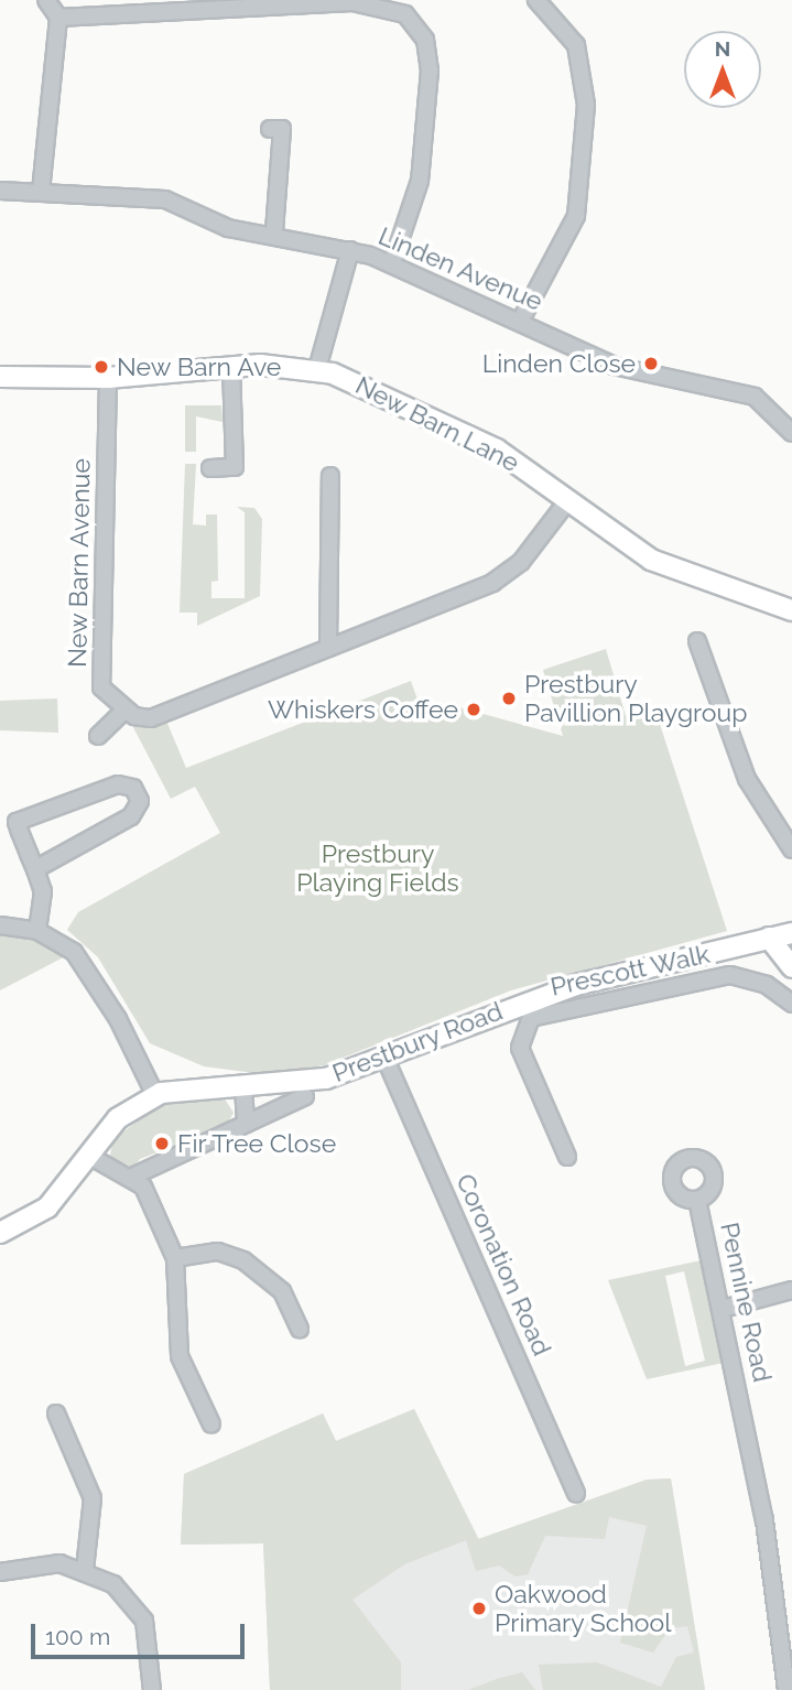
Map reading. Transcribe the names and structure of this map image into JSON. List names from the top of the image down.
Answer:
{
  "streets": {
    "main road": ["New Barn Lane", "Prestbury Road"],
    "street": [
      "Linden Avenue",
      "New Barn Avenue",
      "Prescott Walk",
      "Coronation Road",
      "Pennine Road"
    ]
  },
  "crossings": [
    ["New Barn Lane", "New Barn Avenue"],
    ["Prestbury Road", "Coronation Road"]
  ],
  "parks": ["Prestbury Playing Fields"],
  "places": [
    "Linden Close",
    "New Barn Ave",
    "Prestbury Pavillion Playgroup",
    "Whiskers Coffee",
    "Fir Tree Close",
    "Oakwood Primary School"
  ],
  "scale_bar": "100 m",
  "north": "top"
}
